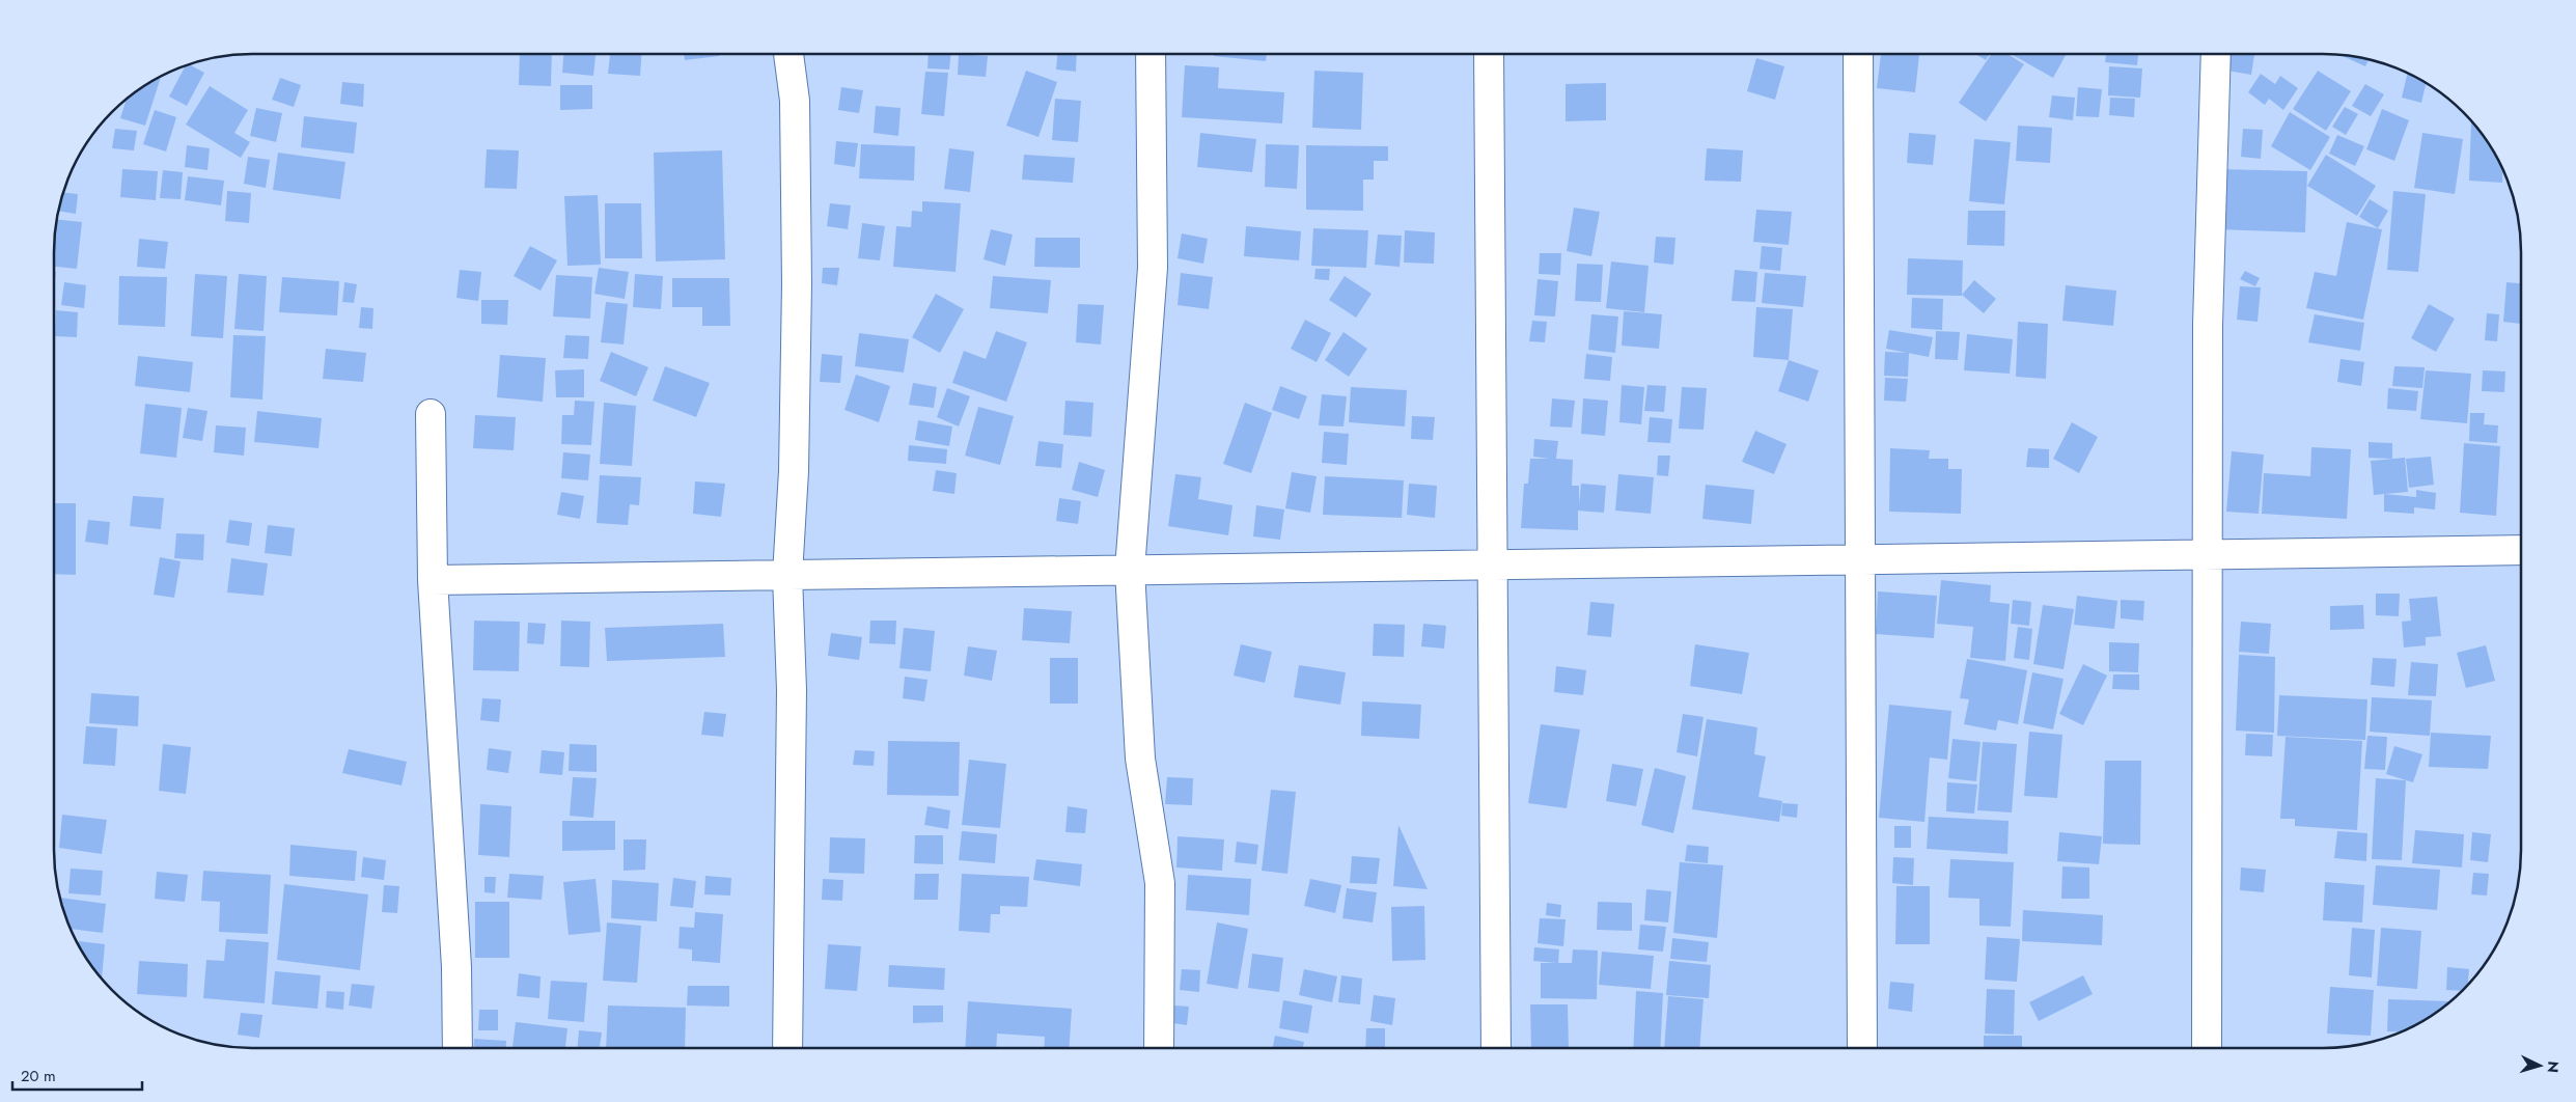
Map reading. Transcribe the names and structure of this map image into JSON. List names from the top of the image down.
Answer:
{
  "scale_bar": "20 m",
  "north": "right"
}
